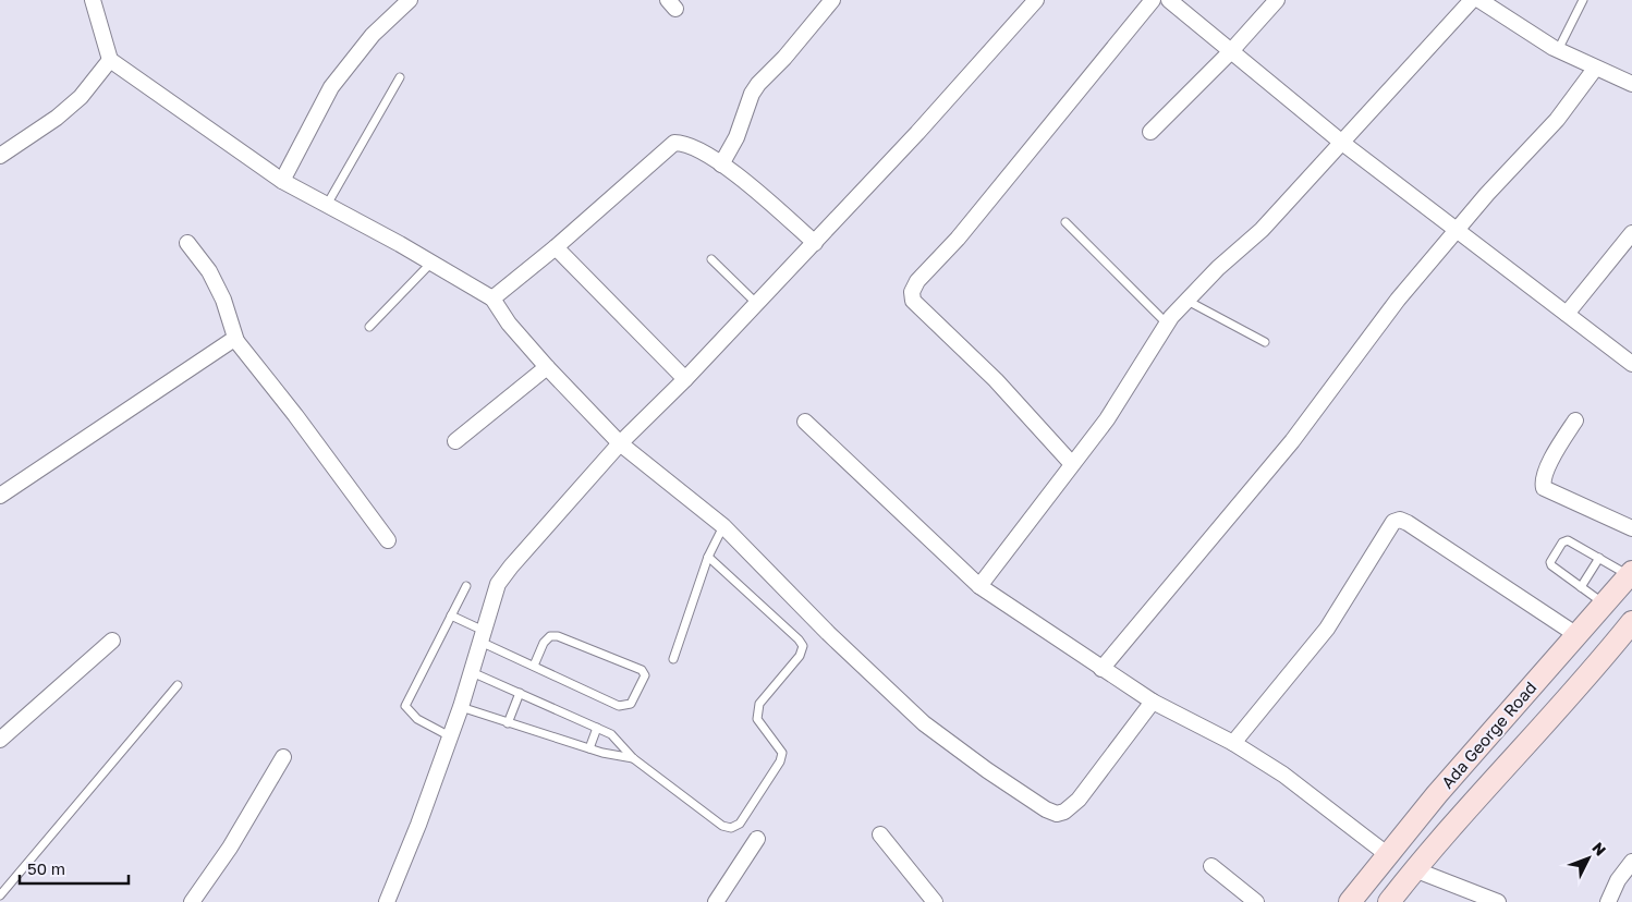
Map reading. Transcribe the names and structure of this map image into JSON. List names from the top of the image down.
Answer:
{
  "streets": {
    "main road": ["Ada George Road"]
  },
  "scale_bar": "50 m",
  "north": "top right"
}
